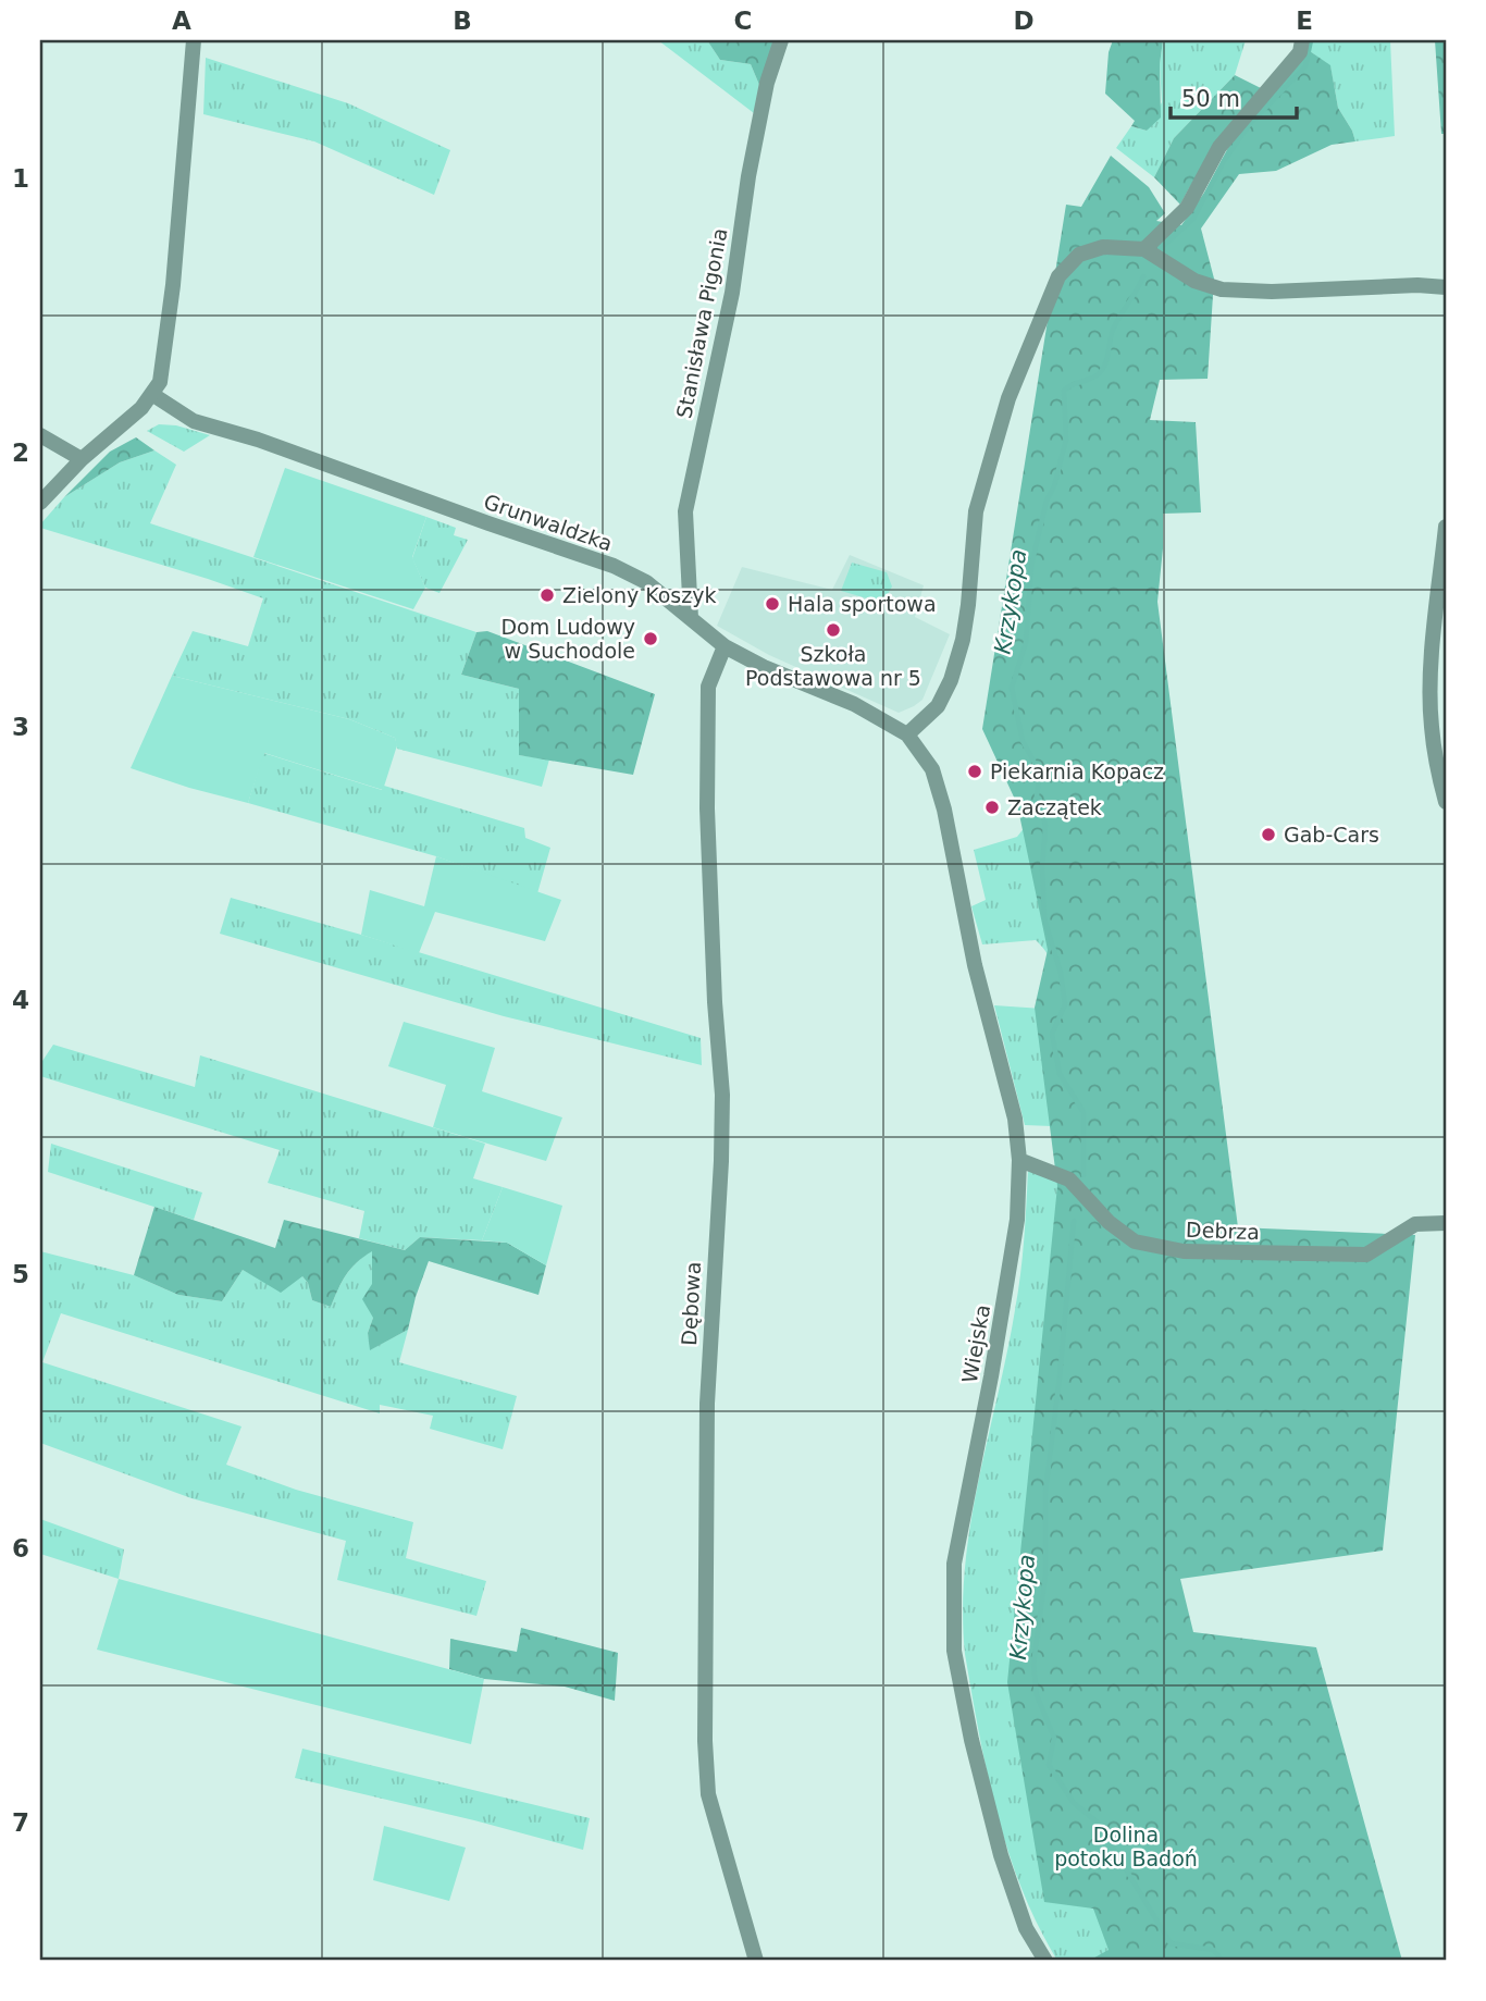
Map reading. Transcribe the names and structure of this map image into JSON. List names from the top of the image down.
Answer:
{
  "streets": {
    "street": [
      "Stanisława Pigonia",
      "Grunwaldzka",
      "Debrza",
      "Dębowa",
      "Wiejska"
    ]
  },
  "crossings": [
    ["Stanisława Pigonia", "Grunwaldzka"],
    ["Grunwaldzka", "Dębowa"],
    ["Grunwaldzka", "Wiejska"],
    ["Debrza", "Wiejska"]
  ],
  "water": ["Krzykopa"],
  "parks": ["Dolina potoku Badoń"],
  "places": [
    "Zielony Koszyk",
    "Hala sportowa",
    "Szkoła Podstawowa nr 5",
    "Dom Ludowy w Suchodole",
    "Piekarnia Kopacz",
    "Zaczątek",
    "Gab-Cars"
  ],
  "scale_bar": "50 m",
  "grid": {
    "columns": [
      "A",
      "B",
      "C",
      "D",
      "E"
    ],
    "rows": [
      "1",
      "2",
      "3",
      "4",
      "5",
      "6",
      "7"
    ]
  }
}
